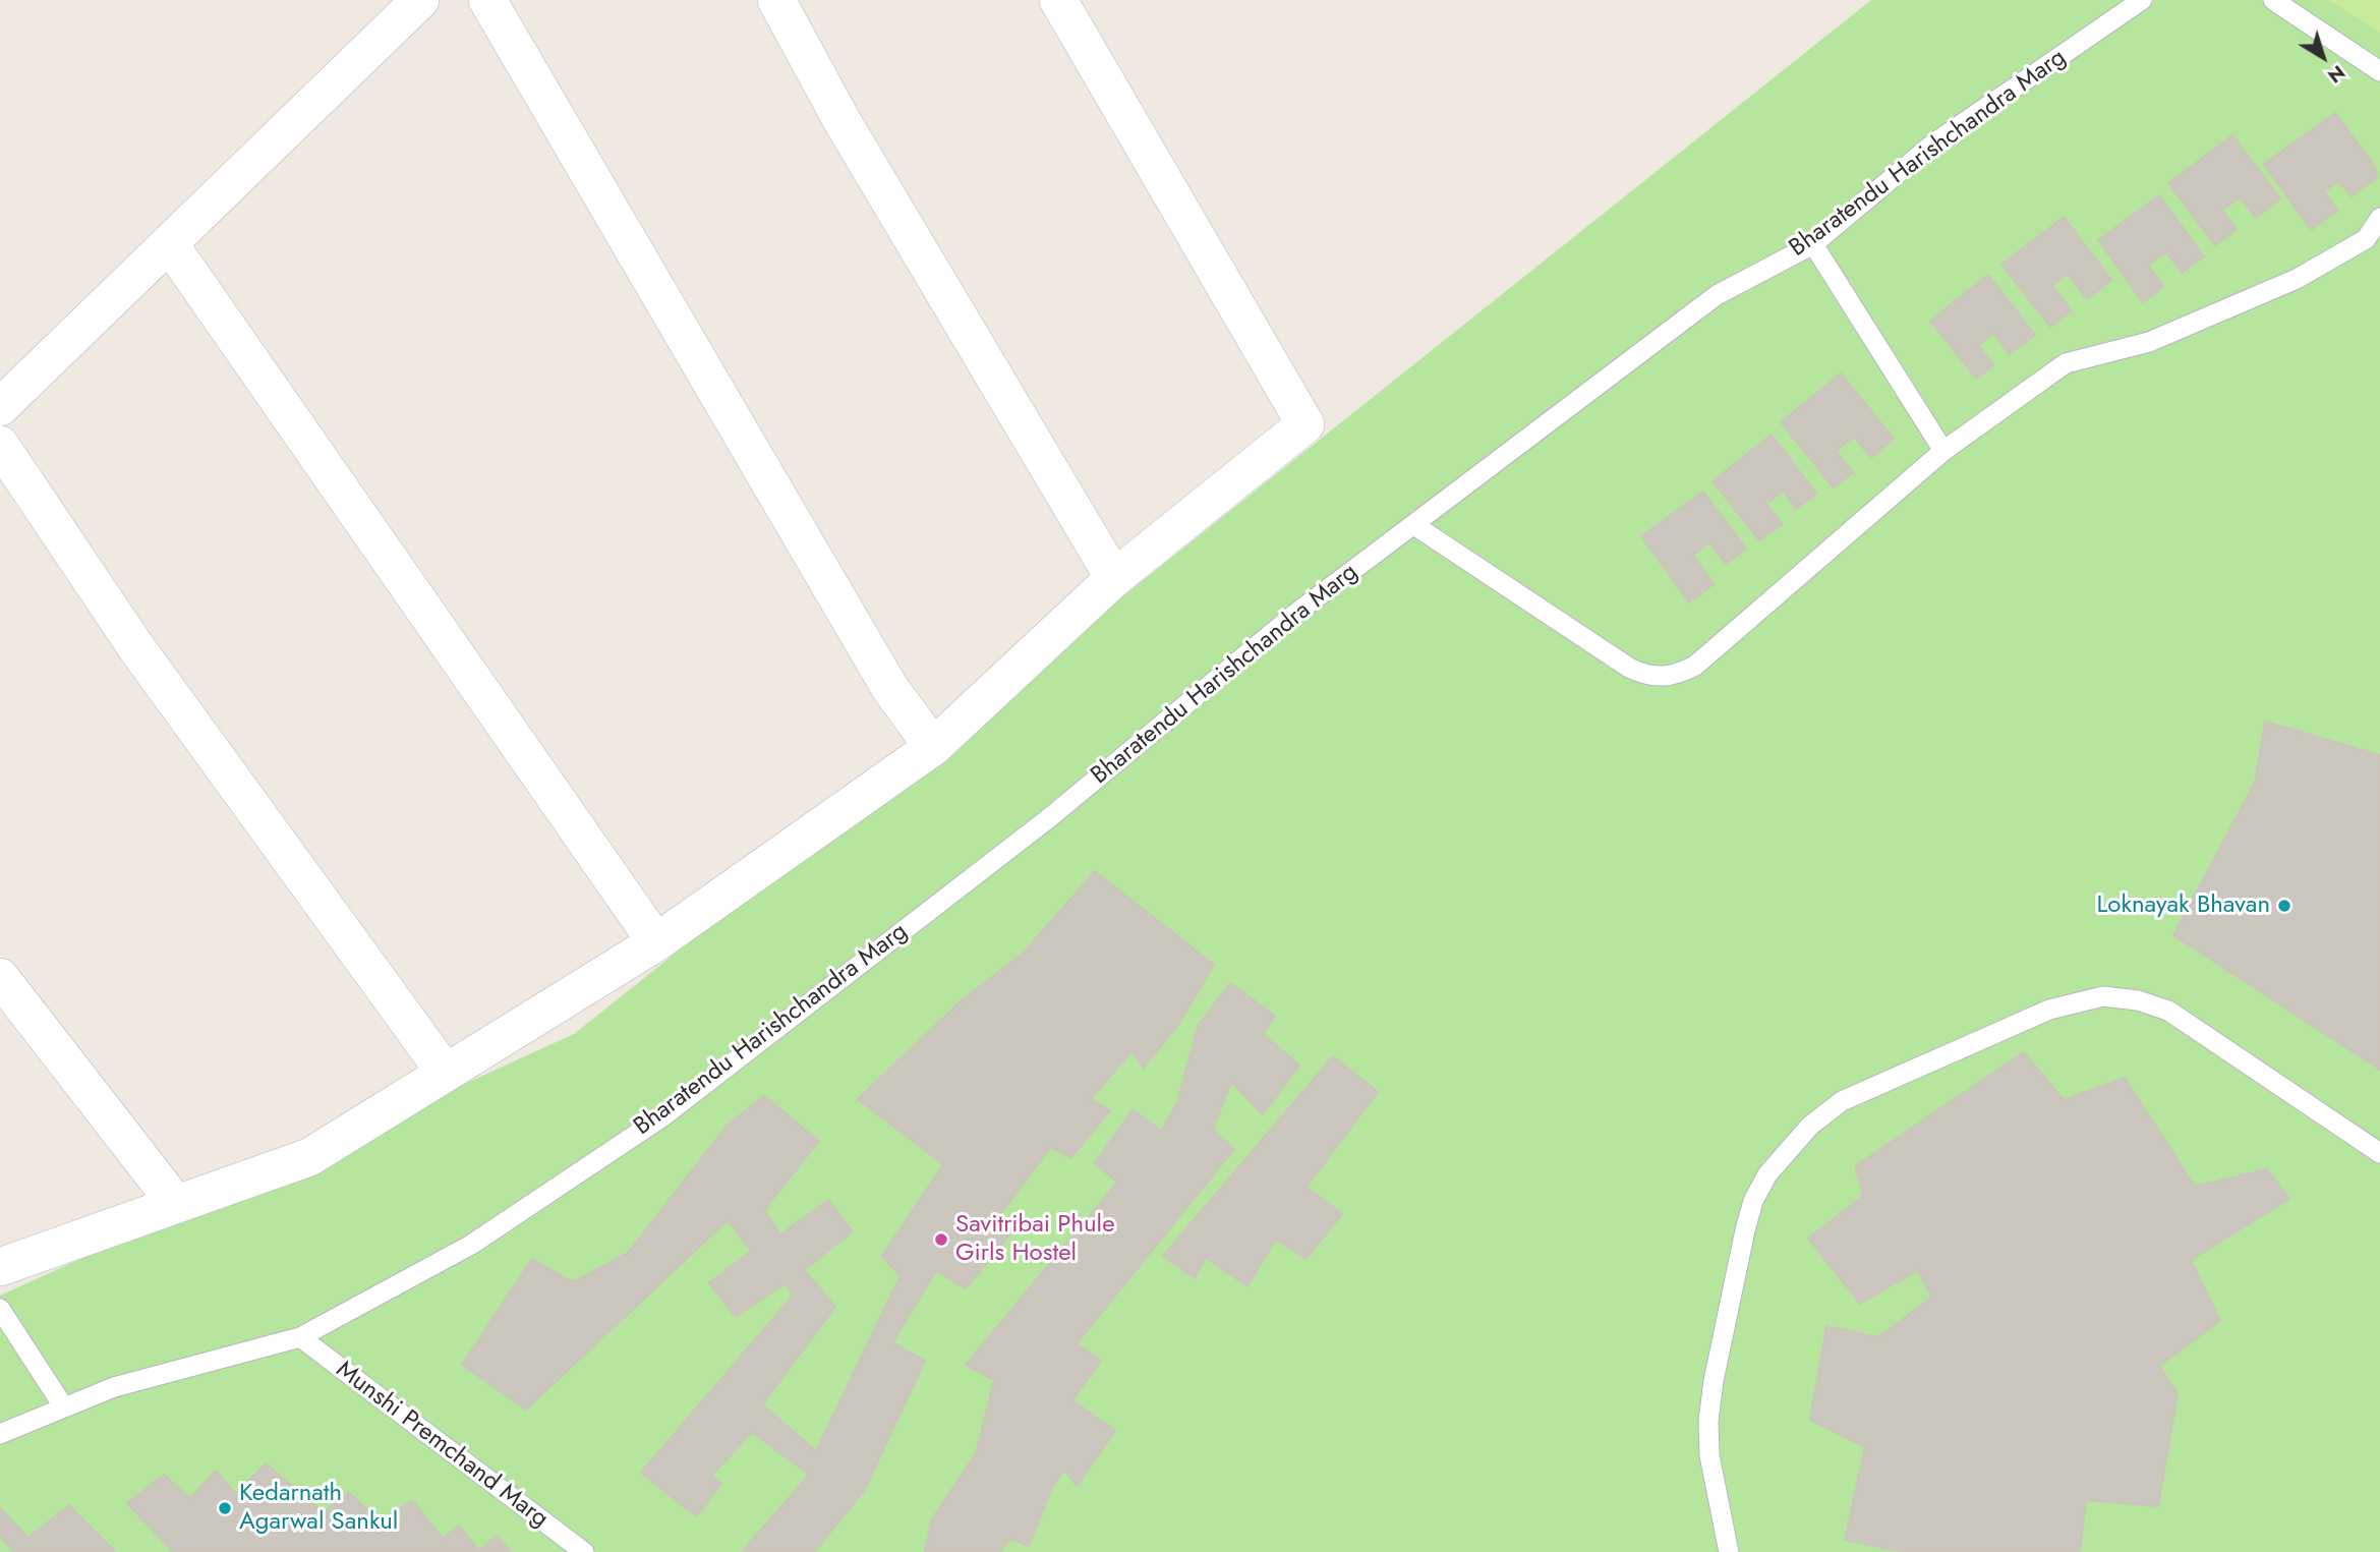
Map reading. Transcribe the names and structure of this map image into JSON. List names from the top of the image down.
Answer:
{
  "streets": {
    "lane": ["Bharatendu Harishchandra Marg", "Munshi Premchand Marg"]
  },
  "crossings": [
    ["Bharatendu Harishchandra Marg", "Munshi Premchand Marg"]
  ],
  "places": ["Loknayak Bhavan", "Savitribai Phule Girls Hostel", "Kedarnath Agarwal Sankul"],
  "north": "bottom right"
}
